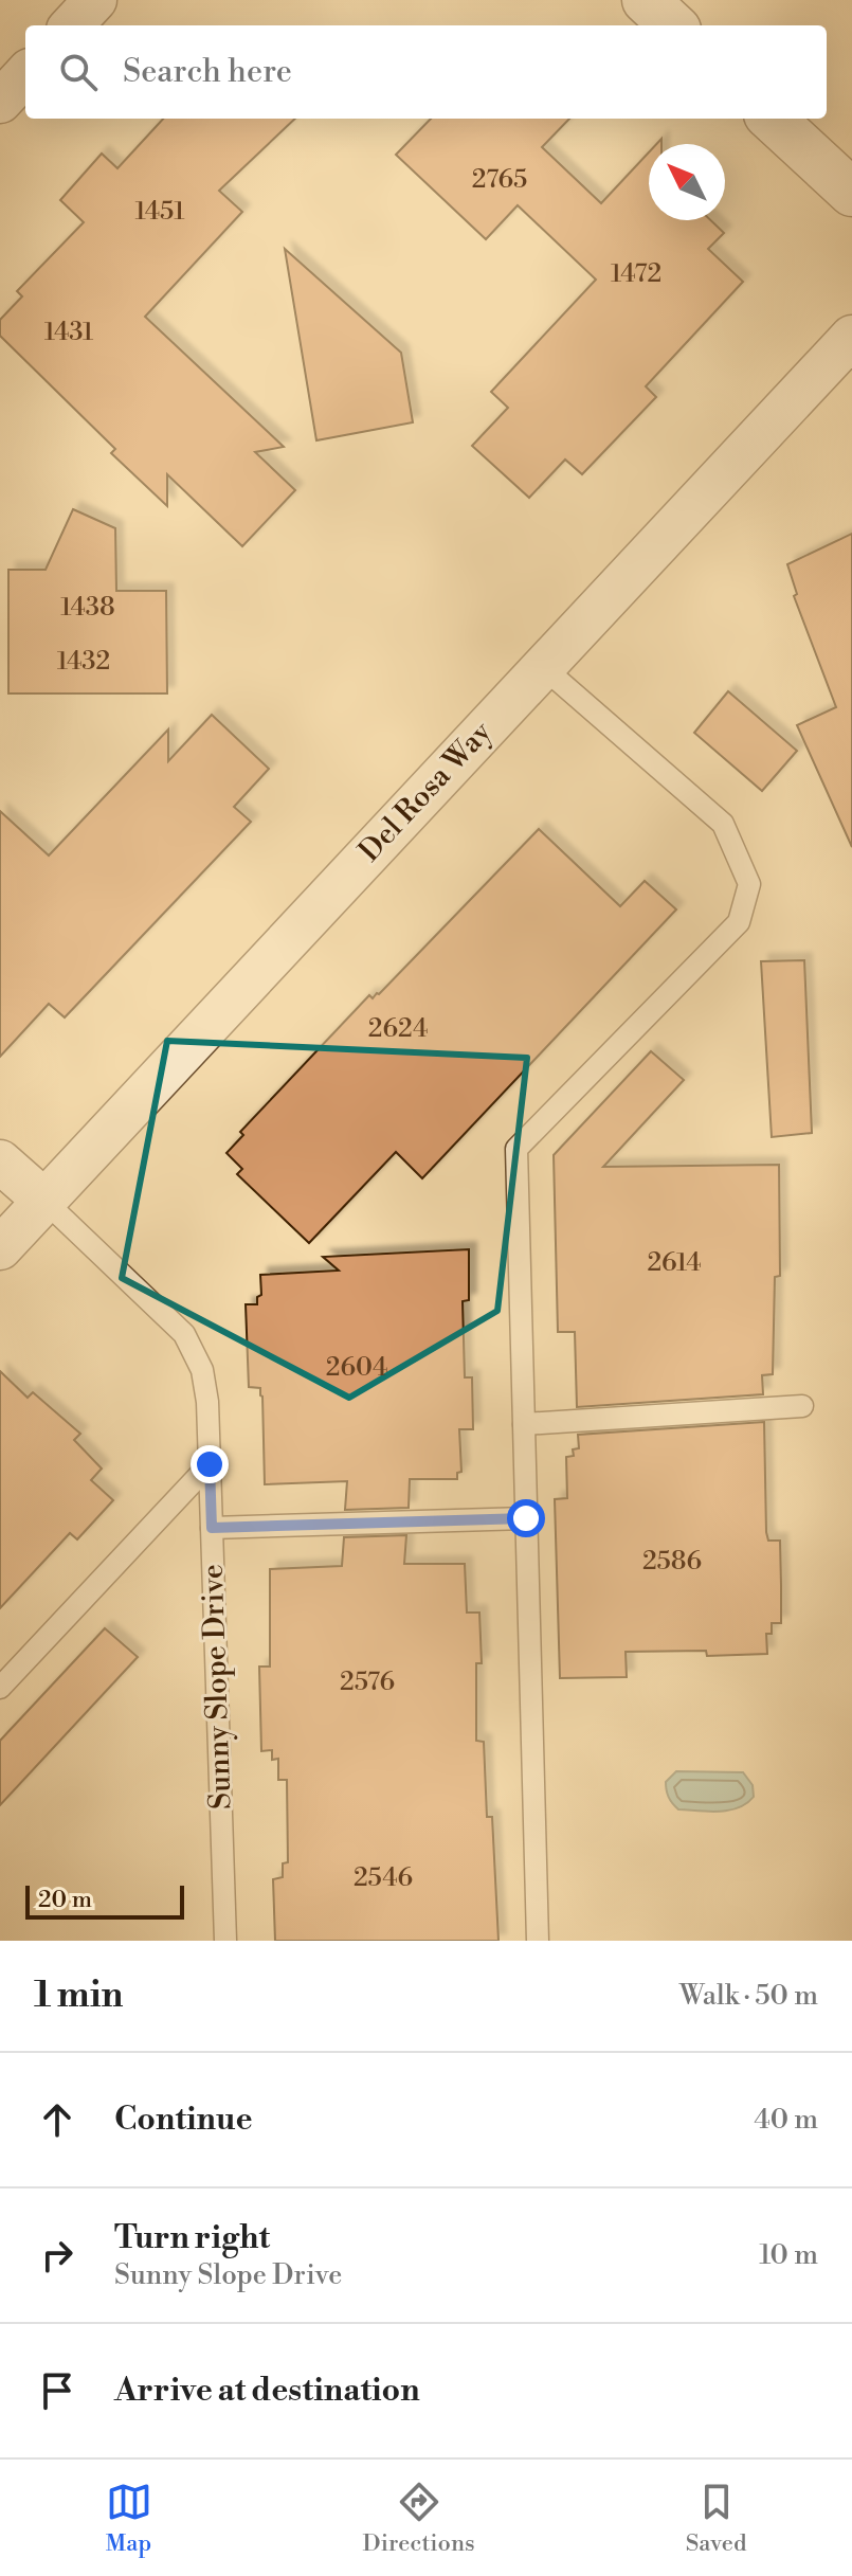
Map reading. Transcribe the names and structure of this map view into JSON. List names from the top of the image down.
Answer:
{
  "streets": {
    "street": ["Del Rosa Way", "Sunny Slope Drive"]
  },
  "crossings": [
    ["Del Rosa Way", "Sunny Slope Drive"]
  ],
  "house_numbers": [
    "2765",
    "1451",
    "1472",
    "1431",
    "1438",
    "1432",
    "2624",
    "2614",
    "2604",
    "2586",
    "2576",
    "2546"
  ],
  "scale_bar": "20 m",
  "north": "top left",
  "page": {
    "search": "Search here",
    "scale": "20 m",
    "heading": ["1 min", "Walk · 50 m"],
    "list": [
      ["Continue", "40 m"],
      ["Turn right", "Sunny Slope Drive", "10 m"],
      "Arrive at destination"
    ],
    "nav": ["Map", "Directions", "Saved"]
  }
}
